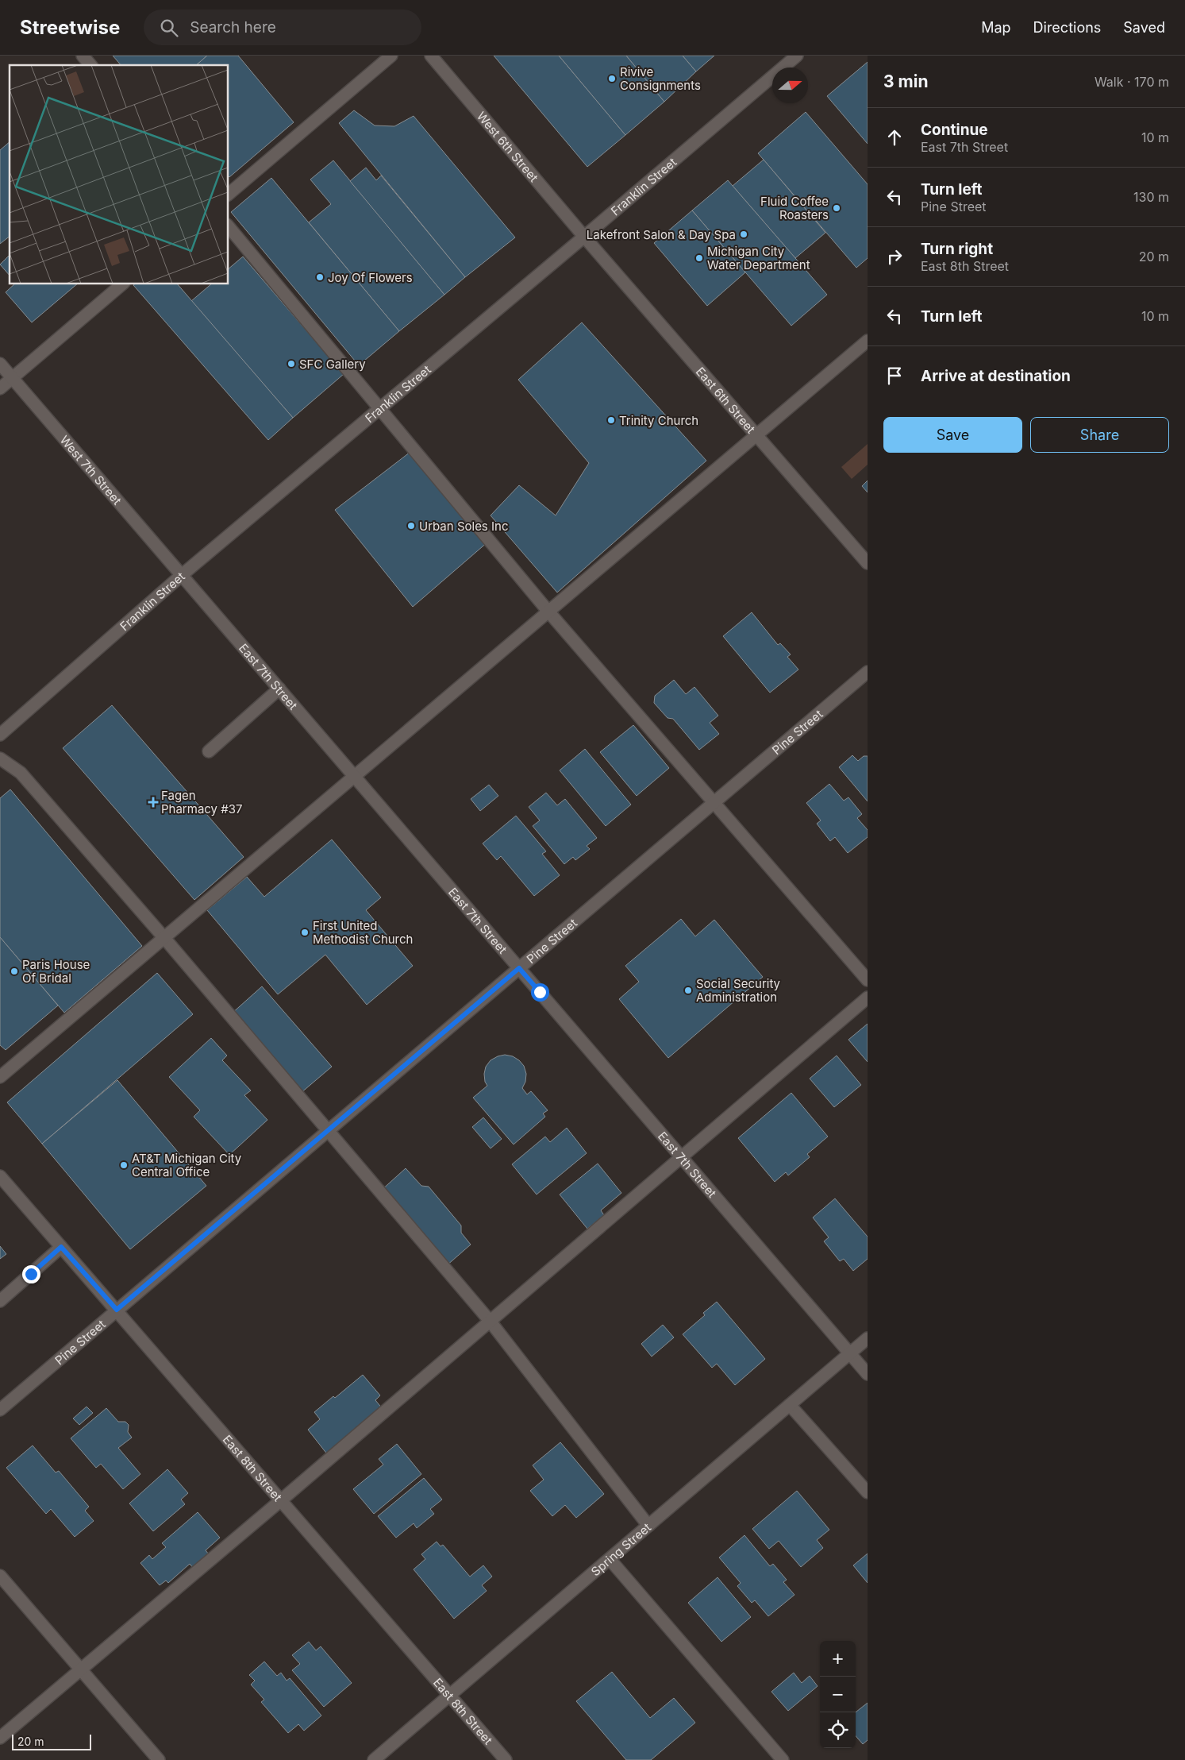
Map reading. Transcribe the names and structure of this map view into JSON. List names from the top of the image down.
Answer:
{
  "streets": {
    "street": [
      "West 6th Street",
      "Franklin Street",
      "East 6th Street",
      "West 7th Street",
      "East 7th Street",
      "Pine Street",
      "East 8th Street",
      "Spring Street"
    ]
  },
  "crossings": [
    ["West 6th Street", "Franklin Street"],
    ["West 6th Street", "East 6th Street"],
    ["Franklin Street", "East 6th Street"],
    ["Franklin Street", "West 7th Street"],
    ["Franklin Street", "East 7th Street"],
    ["West 7th Street", "East 7th Street"],
    ["East 7th Street", "Pine Street"],
    ["East 7th Street", "Spring Street"],
    ["Pine Street", "East 8th Street"],
    ["East 8th Street", "Spring Street"]
  ],
  "places": {
    "other": [
      "Rivive Consignments",
      "Fluid Coffee Roasters",
      "Lakefront Salon & Day Spa",
      "Michigan City Water Department",
      "Joy Of Flowers",
      "SFC Gallery",
      "Trinity Church",
      "Urban Soles Inc",
      "First United Methodist Church",
      "Paris House Of Bridal",
      "Social Security Administration",
      "AT&T Michigan City Central Office"
    ],
    "health": ["Fagen Pharmacy #37"]
  },
  "scale_bar": "20 m",
  "north": "right",
  "page": {
    "header": "Streetwise",
    "search": "Search here",
    "nav": ["Map", "Directions", "Saved"],
    "heading": ["3 min", "Walk · 170 m"],
    "list": [
      ["Continue", "East 7th Street", "10 m"],
      ["Turn left", "Pine Street", "130 m"],
      ["Turn right", "East 8th Street", "20 m"],
      ["Turn left", "10 m"],
      "Arrive at destination"
    ],
    "buttons": ["Save", "Share"],
    "map_buttons": ["+", "−"],
    "scale": "20 m"
  }
}
